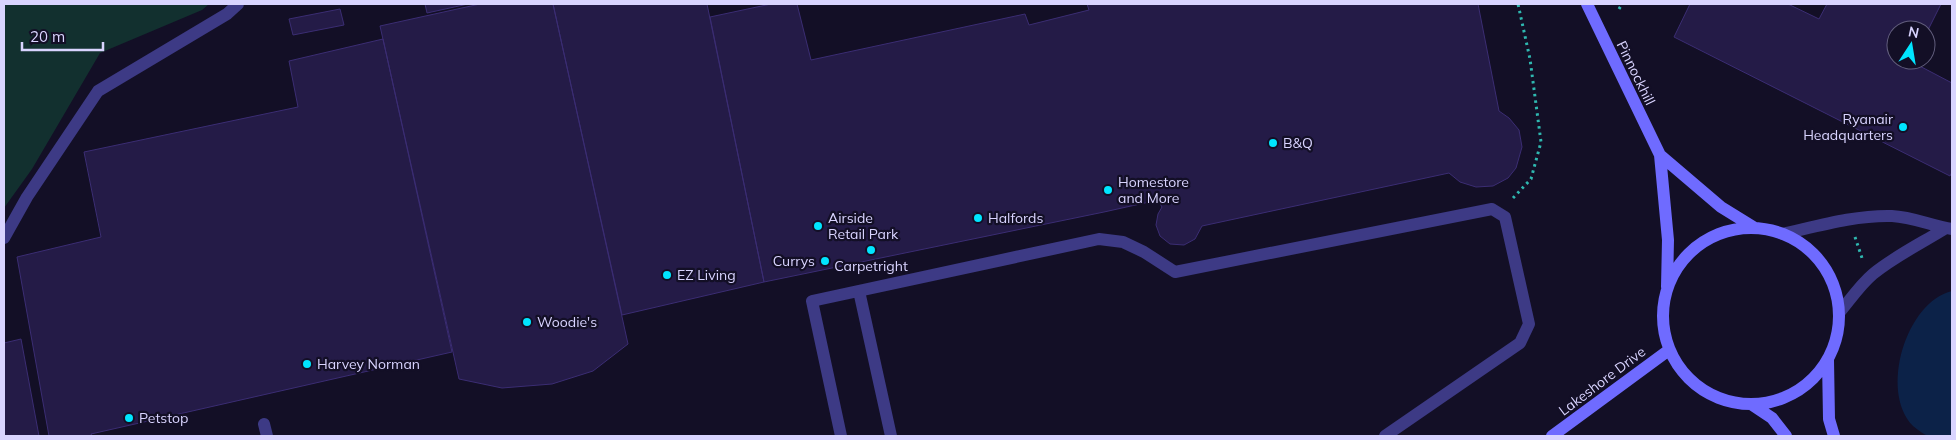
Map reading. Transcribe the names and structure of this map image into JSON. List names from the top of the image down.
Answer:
{
  "streets": {
    "main road": ["Pinnockhill", "Lakeshore Drive"]
  },
  "crossings": [
    ["Pinnockhill", "Lakeshore Drive"]
  ],
  "places": [
    "Ryanair Headquarters",
    "B&Q",
    "Homestore and More",
    "Halfords",
    "Airside Retail Park",
    "Carpetright",
    "Currys",
    "EZ Living",
    "Woodie's",
    "Harvey Norman",
    "Petstop"
  ],
  "scale_bar": "20 m",
  "north": "top"
}
